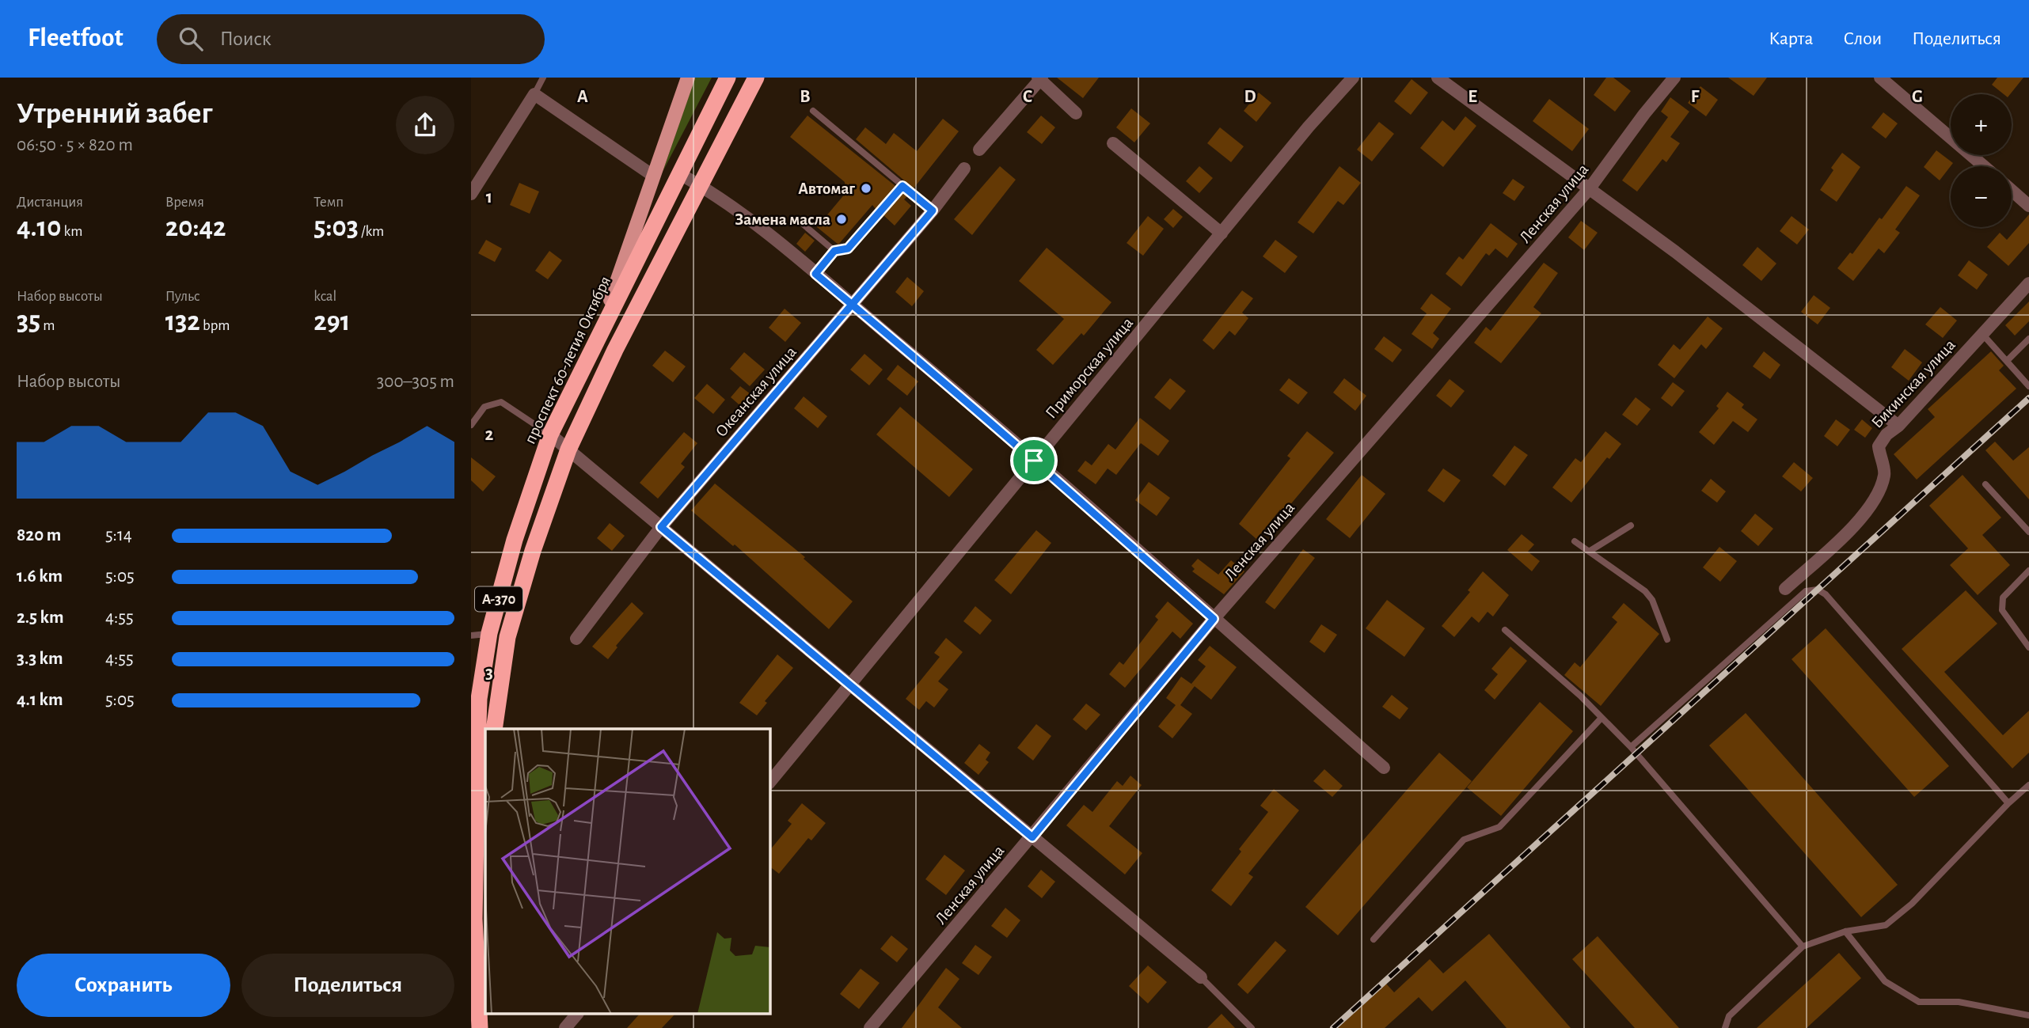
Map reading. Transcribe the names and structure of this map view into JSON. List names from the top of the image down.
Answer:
{
  "streets": {
    "highway": ["проспект 60-летия Октября", "А-370"],
    "street": [
      "Ленская улица",
      "Приморская улица",
      "Бикинская улица",
      "Океанская улица"
    ]
  },
  "places": ["Автомаг", "Замена масла"],
  "page": {
    "header": "Fleetfoot",
    "search": "Поиск",
    "nav": ["Карта", "Слои", "Поделиться"],
    "heading": ["Утренний забег", "06:50 · 5 × 820 m"],
    "map_buttons": ["+", "−"],
    "stats": [
      ["Дистанция", "4.10 km"],
      ["Время", "20:42"],
      ["Темп", "5:03 /km"],
      ["Набор высоты", "35 m"],
      ["Пульс", "132 bpm"],
      ["kcal", "291"]
    ],
    "chart": ["Набор высоты", "300–305 m"],
    "list": [
      {
        "name": "820 m",
        "note": "5:14"
      },
      {
        "name": "1.6 km",
        "note": "5:05"
      },
      {
        "name": "2.5 km",
        "note": "4:55"
      },
      {
        "name": "3.3 km",
        "note": "4:55"
      },
      {
        "name": "4.1 km",
        "note": "5:05"
      }
    ],
    "buttons": ["Сохранить", "Поделиться"]
  },
  "grid": {
    "columns": [
      "A",
      "B",
      "C",
      "D",
      "E",
      "F",
      "G"
    ],
    "rows": ["1", "2", "3"]
  }
}
